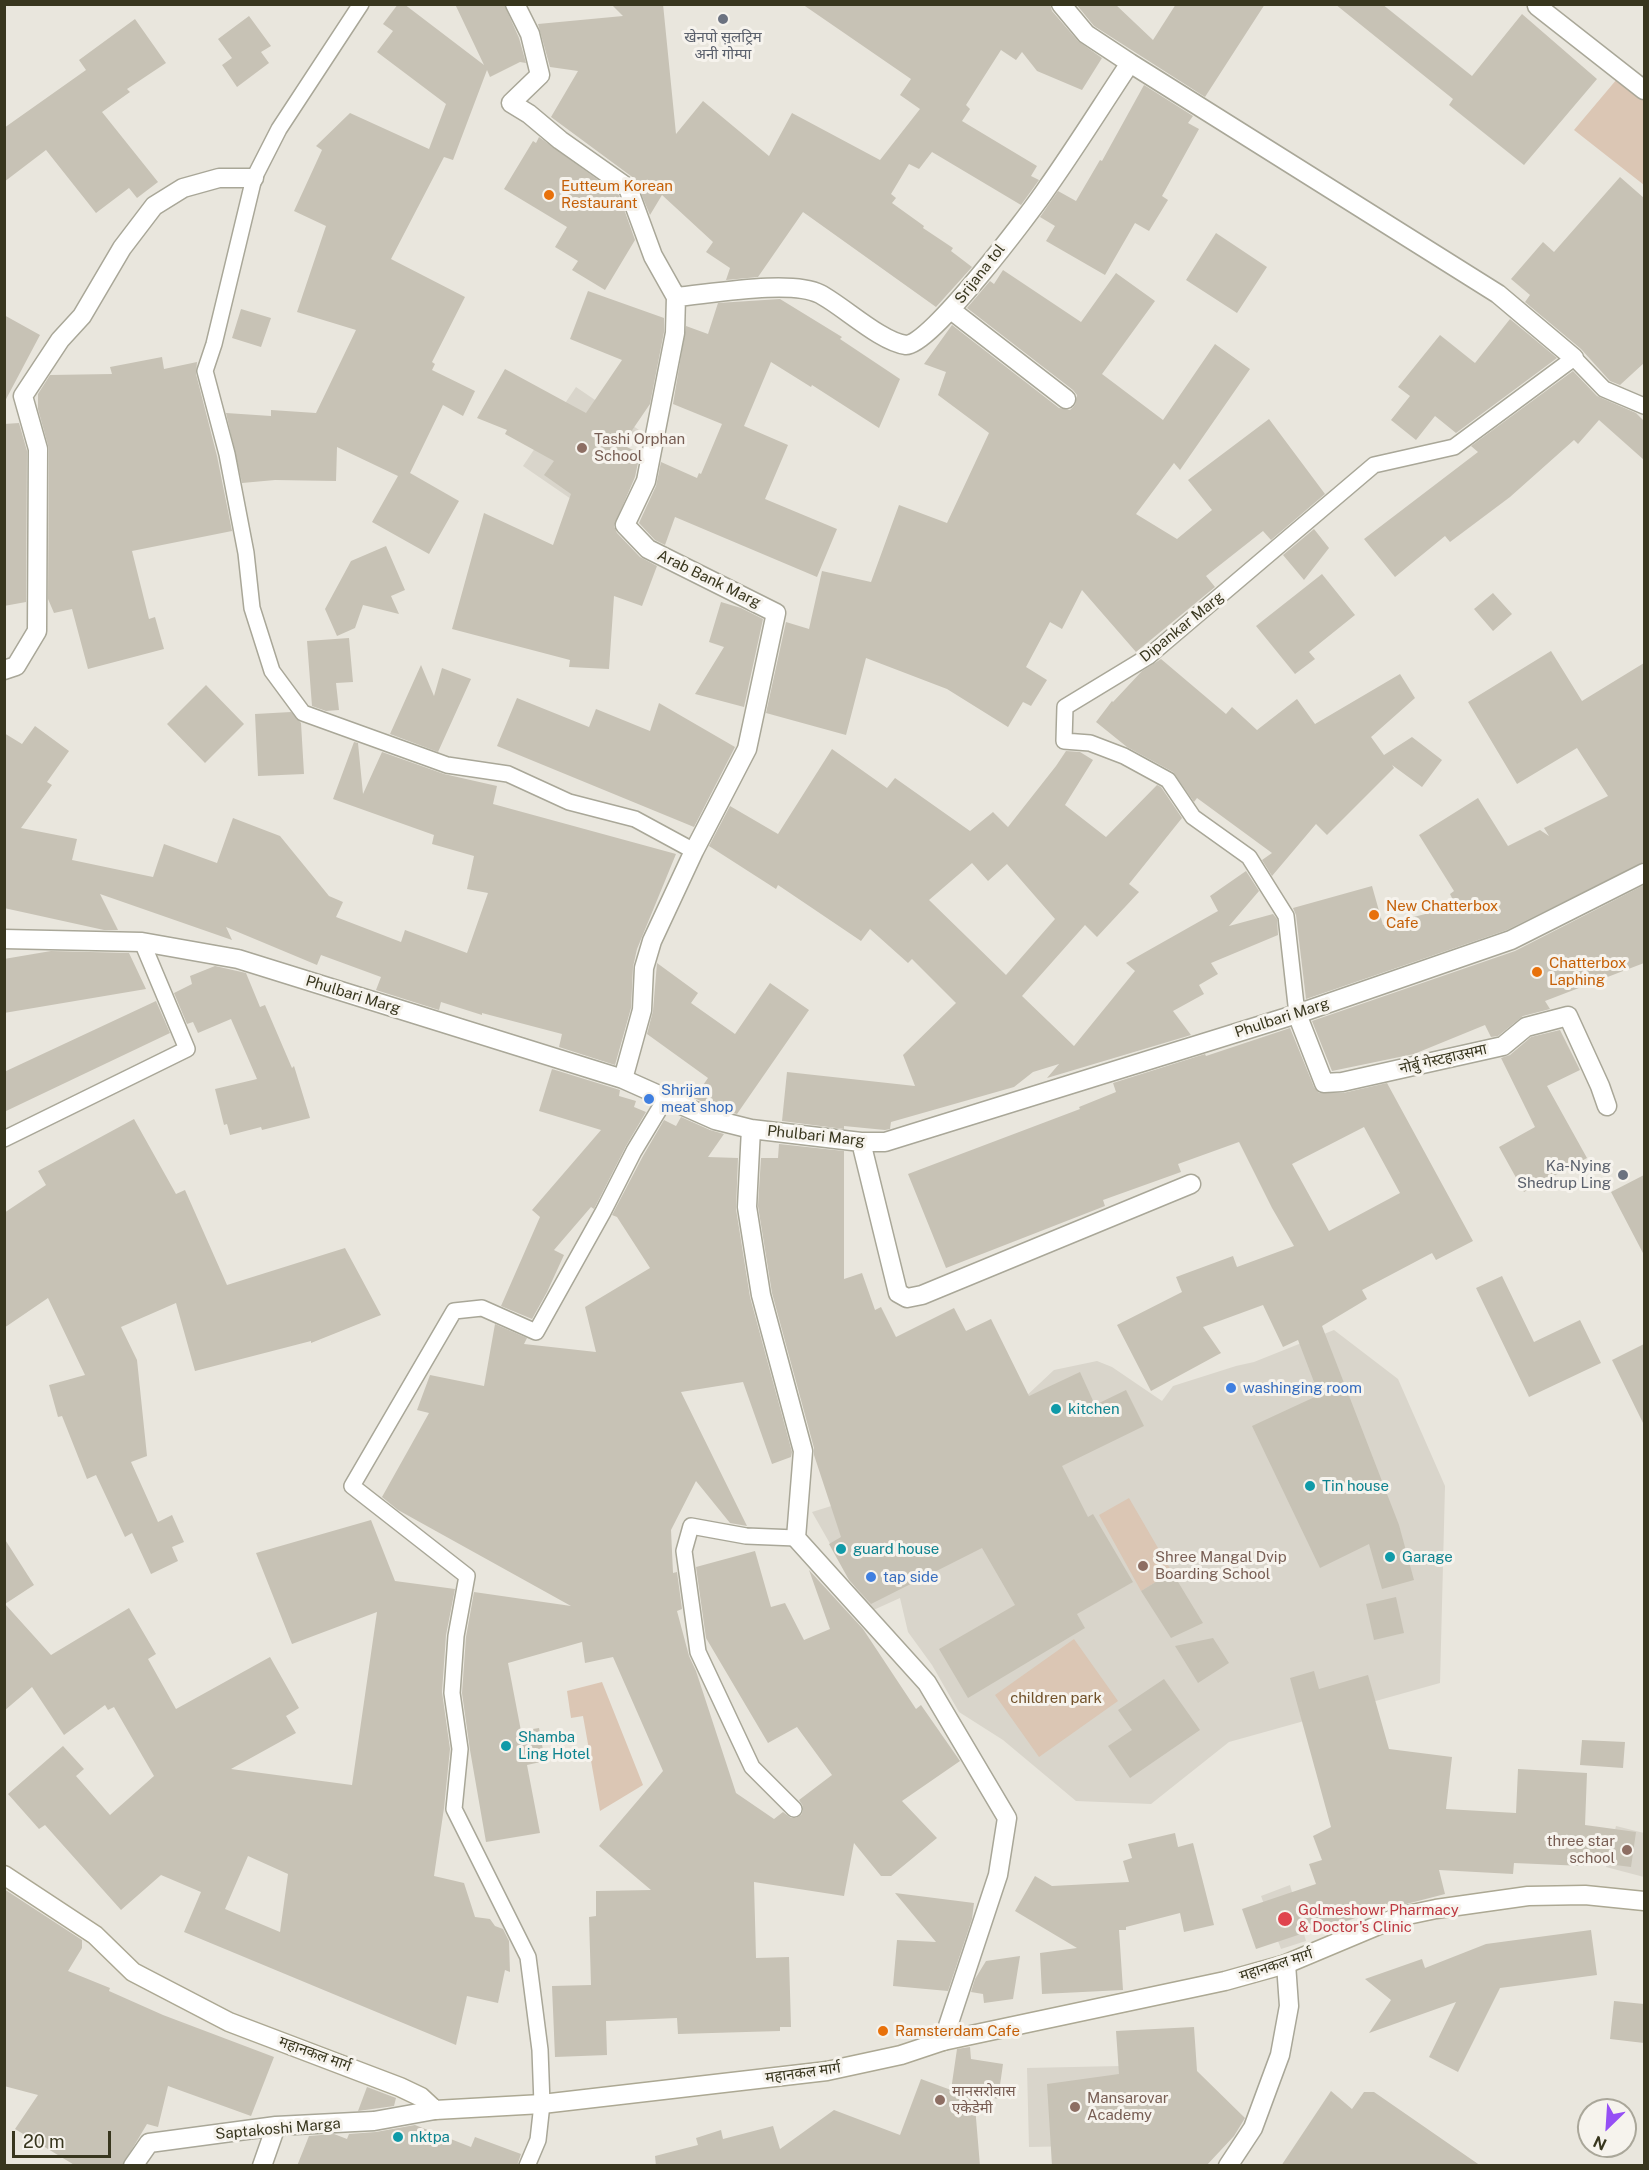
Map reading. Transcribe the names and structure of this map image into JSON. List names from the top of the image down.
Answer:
{
  "streets": {
    "street": [
      "Srijana tol",
      "Arab Bank Marg",
      "Phulbari Marg",
      "नोर्बु गेस्टहाउसमा",
      "महानकल मार्ग",
      "Saptakoshi Marga"
    ],
    "lane": ["Dipankar Marg"]
  },
  "crossings": [
    ["Srijana tol", "Arab Bank Marg"],
    ["Arab Bank Marg", "Phulbari Marg"],
    ["Dipankar Marg", "Phulbari Marg"],
    ["Dipankar Marg", "नोर्बु गेस्टहाउसमा"],
    ["Phulbari Marg", "नोर्बु गेस्टहाउसमा"],
    ["महानकल मार्ग", "Saptakoshi Marga"]
  ],
  "parks": ["children park"],
  "places": [
    "खेनपो सुलट्रिम अनी गोम्पा",
    "Eutteum Korean Restaurant",
    "Tashi Orphan School",
    "New Chatterbox Cafe",
    "Chatterbox Laphing",
    "Shrijan meat shop",
    "Ka-Nying Shedrup Ling",
    "washinging room",
    "kitchen",
    "Tin house",
    "guard house",
    "Garage",
    "Shree Mangal Dvip Boarding School",
    "tap side",
    "Shamba Ling Hotel",
    "three star school",
    "Golmeshowr Pharmacy & Doctor's Clinic",
    "Ramsterdam Cafe",
    "मानसरोवास एकेडेमी",
    "Mansarovar Academy",
    "nktpa"
  ],
  "scale_bar": "20 m",
  "north": "bottom left"
}
